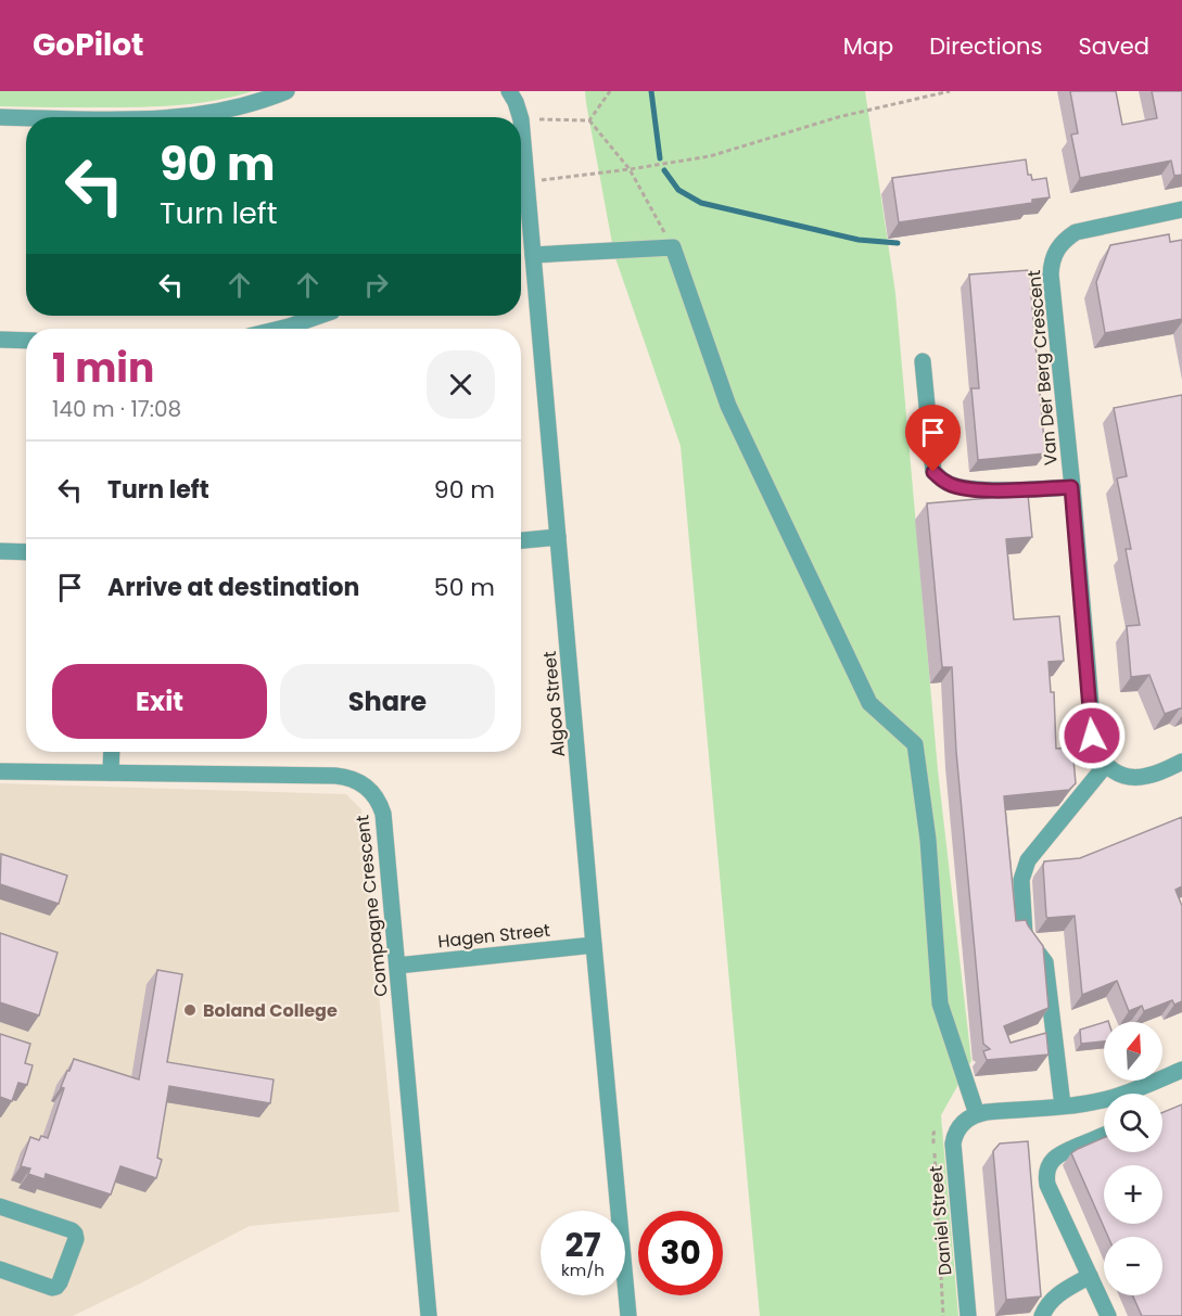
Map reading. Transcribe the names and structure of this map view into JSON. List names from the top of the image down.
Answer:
{
  "streets": {
    "street": [
      "Van Der Berg Crescent",
      "Algoa Street",
      "Compagne Crescent",
      "Hagen Street",
      "Daniel Street"
    ]
  },
  "crossings": [
    ["Algoa Street", "Hagen Street"],
    ["Compagne Crescent", "Hagen Street"]
  ],
  "places": ["Boland College"],
  "north": "top",
  "page": {
    "header": "GoPilot",
    "nav": ["Map", "Directions", "Saved"],
    "turn": ["90 m", "Turn left"],
    "heading": ["1 min", "140 m · 17:08"],
    "list": [
      {
        "name": "Turn left",
        "value": "90 m"
      },
      {
        "name": "Arrive at destination",
        "value": "50 m"
      }
    ],
    "buttons": ["Exit", "Share"],
    "map_buttons": ["+", "−"],
    "speed": "27 km/h",
    "limit": "30"
  }
}
